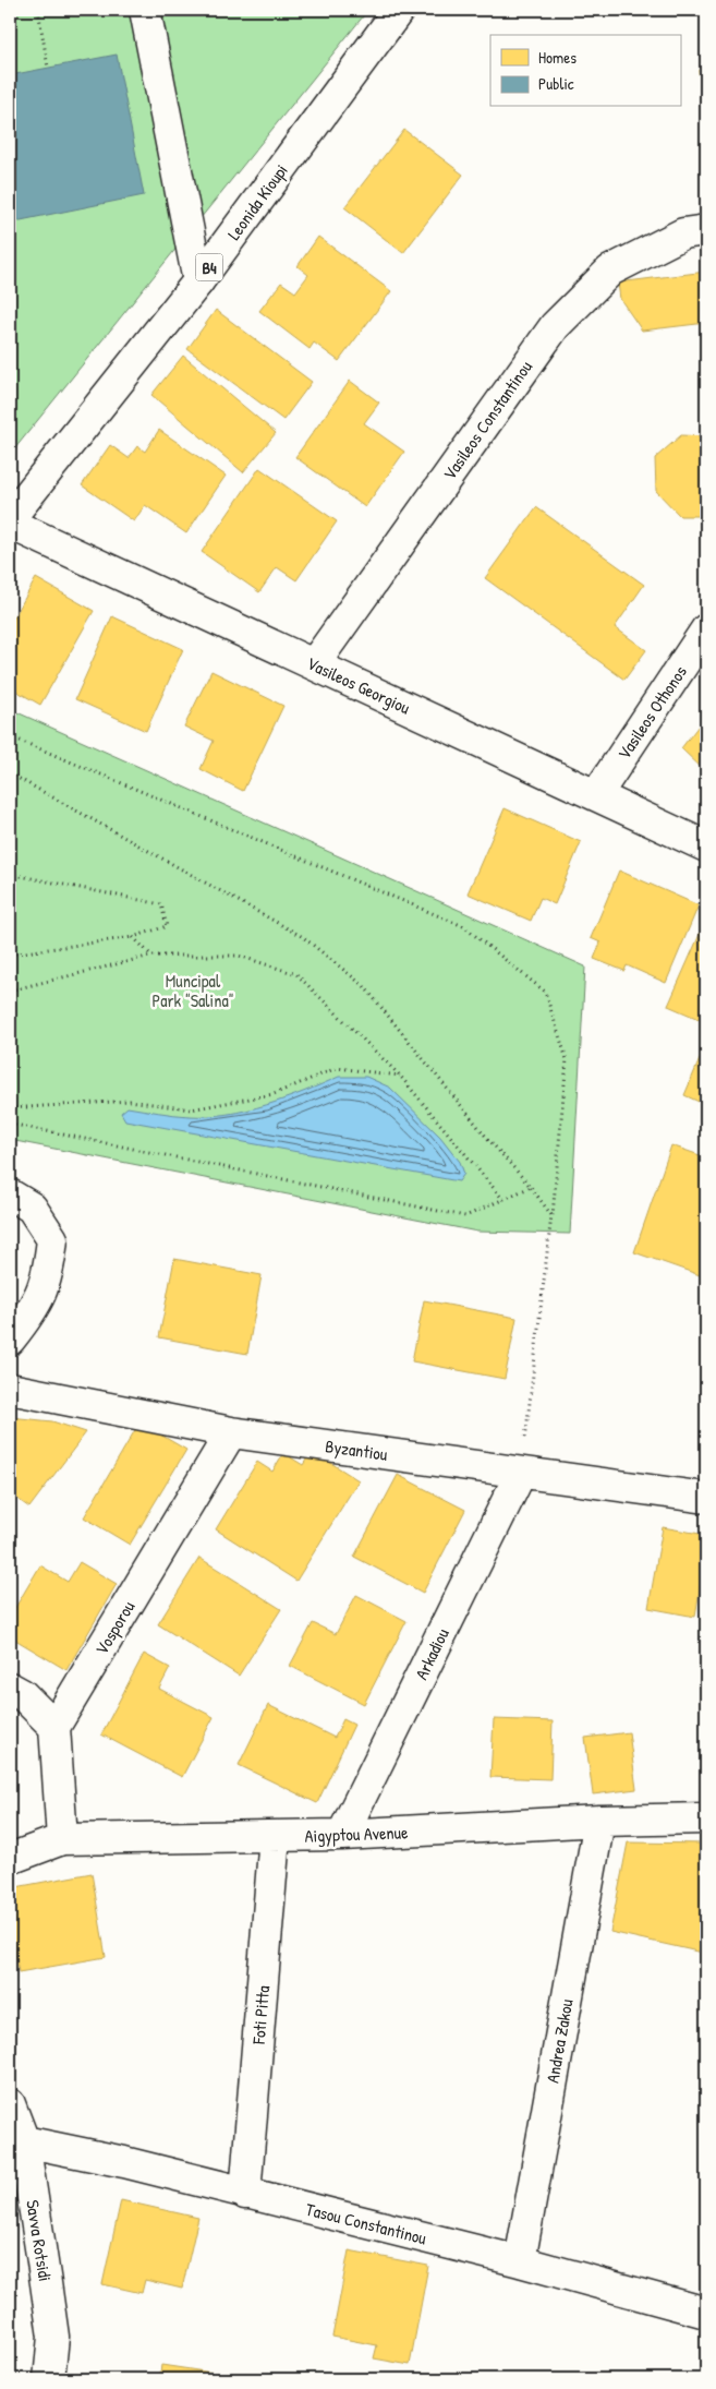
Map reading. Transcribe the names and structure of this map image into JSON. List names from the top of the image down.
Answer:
{
  "streets": {
    "street": [
      "Leonida Kioupi",
      "B4",
      "Vasileos Constantinou",
      "Vasileos Georgiou",
      "Vasileos Othonos",
      "Byzantiou",
      "Vosporou",
      "Arkadiou",
      "Aigyptou Avenue",
      "Foti Pitta",
      "Andrea Zakou",
      "Tasou Constantinou",
      "Savva Rotsidi"
    ]
  },
  "crossings": [
    ["Vasileos Constantinou", "Vasileos Georgiou"],
    ["Vasileos Georgiou", "Vasileos Othonos"],
    ["Byzantiou", "Vosporou"],
    ["Byzantiou", "Arkadiou"],
    ["Arkadiou", "Aigyptou Avenue"],
    ["Aigyptou Avenue", "Foti Pitta"],
    ["Aigyptou Avenue", "Andrea Zakou"],
    ["Foti Pitta", "Tasou Constantinou"],
    ["Andrea Zakou", "Tasou Constantinou"],
    ["Tasou Constantinou", "Savva Rotsidi"]
  ],
  "parks": ["Muncipal Park \"Salina\""],
  "legend": ["Homes", "Public"]
}
